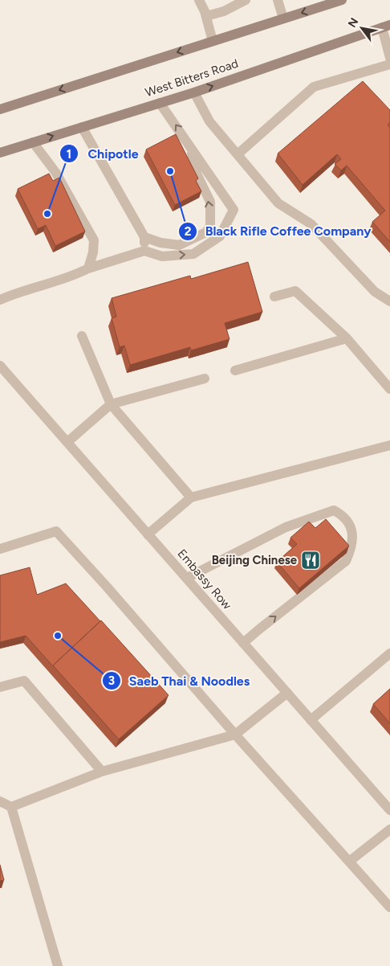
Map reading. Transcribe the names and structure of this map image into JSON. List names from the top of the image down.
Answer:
{
  "streets": {
    "main road": ["West Bitters Road"],
    "street": ["Embassy Row"]
  },
  "places": {
    "other": ["Black Rifle Coffee Company", "Chipotle", "Saeb Thai & Noodles"],
    "restaurant": ["Beijing Chinese"]
  },
  "north": "top left"
}
